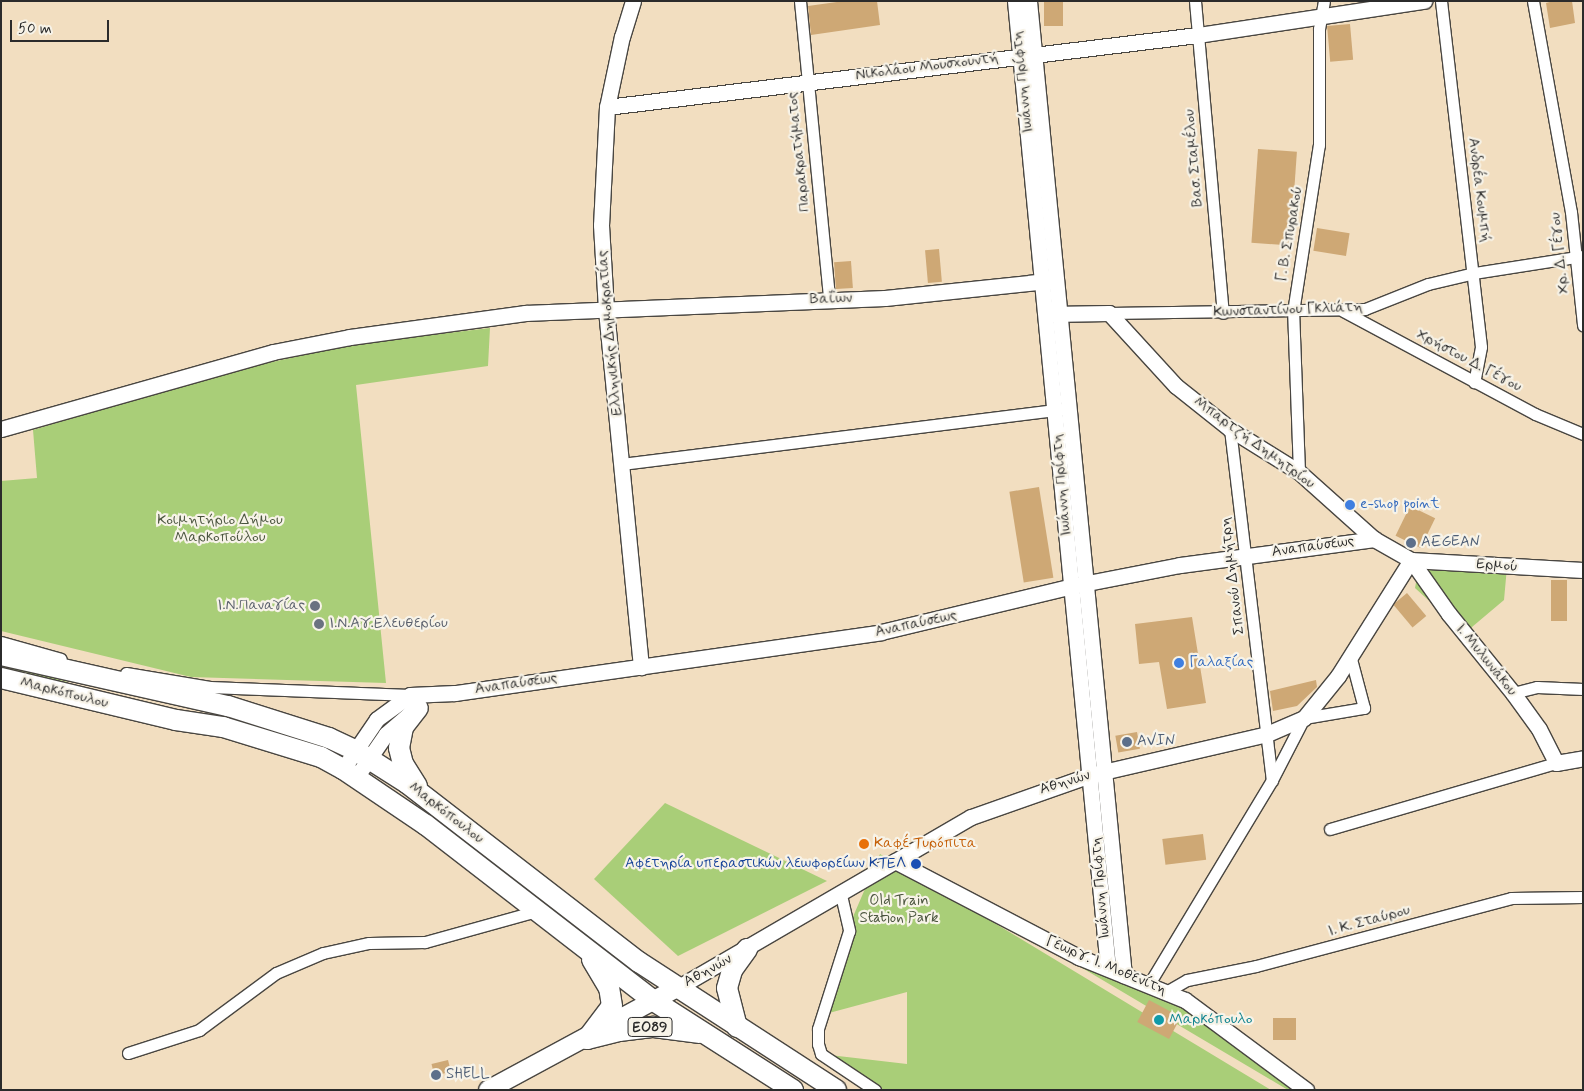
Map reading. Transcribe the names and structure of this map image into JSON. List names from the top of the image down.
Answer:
{
  "streets": {
    "highway": ["Μαρκόπουλου", "ΕΟ89"],
    "main road": [
      "Νικολάου Μουσχουντή",
      "Ιωάννη Πρίφτη",
      "Βαΐων",
      "Κωνσταντίνου Γκλιάτη",
      "Ελληνικής Δημοκρατίας",
      "Μπαρτζή Δημητρίου",
      "Αναπαύσεως",
      "Ερμού",
      "Ι. Μυλωνάκου",
      "Αθηνών",
      "Γεωργ. Ι. Μοθενίτη"
    ],
    "street": [
      "Παρακρατήματος",
      "Βασ. Σταμέλου",
      "Ανδρέα Κουμπή",
      "Γ. Β. Σπυρακού",
      "Χρ. Δ. Γέγου",
      "Χρήστου Δ. Γέγου",
      "Σπανού Δημήτρη",
      "Ι. Κ. Σταύρου"
    ]
  },
  "crossings": [
    ["Νικολάου Μουσχουντή", "Ιωάννη Πρίφτη"],
    ["Νικολάου Μουσχουντή", "Παρακρατήματος"],
    ["Νικολάου Μουσχουντή", "Βασ. Σταμέλου"],
    ["Νικολάου Μουσχουντή", "Γ. Β. Σπυρακού"],
    ["Νικολάου Μουσχουντή", "Ελληνικής Δημοκρατίας"],
    ["Ιωάννη Πρίφτη", "Βαΐων"],
    ["Ιωάννη Πρίφτη", "Κωνσταντίνου Γκλιάτη"],
    ["Ιωάννη Πρίφτη", "Αναπαύσεως"],
    ["Ιωάννη Πρίφτη", "Αθηνών"],
    ["Ιωάννη Πρίφτη", "Γεωργ. Ι. Μοθενίτη"],
    ["Παρακρατήματος", "Βαΐων"],
    ["Βασ. Σταμέλου", "Κωνσταντίνου Γκλιάτη"],
    ["Ανδρέα Κουμπή", "Κωνσταντίνου Γκλιάτη"],
    ["Ανδρέα Κουμπή", "Χρήστου Δ. Γέγου"],
    ["Γ. Β. Σπυρακού", "Κωνσταντίνου Γκλιάτη"],
    ["Γ. Β. Σπυρακού", "Μπαρτζή Δημητρίου"],
    ["Χρ. Δ. Γέγου", "Κωνσταντίνου Γκλιάτη"],
    ["Βαΐων", "Ελληνικής Δημοκρατίας"],
    ["Κωνσταντίνου Γκλιάτη", "Χρήστου Δ. Γέγου"],
    ["Κωνσταντίνου Γκλιάτη", "Μπαρτζή Δημητρίου"],
    ["Ελληνικής Δημοκρατίας", "Αναπαύσεως"],
    ["Μπαρτζή Δημητρίου", "Αναπαύσεως"],
    ["Μπαρτζή Δημητρίου", "Ερμού"],
    ["Μπαρτζή Δημητρίου", "Σπανού Δημήτρη"],
    ["Μπαρτζή Δημητρίου", "Ι. Μυλωνάκου"],
    ["Μπαρτζή Δημητρίου", "Αθηνών"],
    ["Αναπαύσεως", "Σπανού Δημήτρη"],
    ["Αναπαύσεως", "Μαρκόπουλου"],
    ["Ερμού", "Ι. Μυλωνάκου"],
    ["Ερμού", "Αθηνών"],
    ["Σπανού Δημήτρη", "Αθηνών"],
    ["Ι. Μυλωνάκου", "Αθηνών"],
    ["Μαρκόπουλου", "Αθηνών"],
    ["Μαρκόπουλου", "ΕΟ89"],
    ["Αθηνών", "Γεωργ. Ι. Μοθενίτη"],
    ["Αθηνών", "ΕΟ89"],
    ["Ι. Κ. Σταύρου", "Γεωργ. Ι. Μοθενίτη"]
  ],
  "parks": ["Κοιμητήριο Δήμου Μαρκοπούλου", "Old Train Station Park"],
  "places": [
    "e-shop point",
    "AEGEAN",
    "Ι.Ν.Παναγίας",
    "Ι.Ν.Αγ.Ελευθερίου",
    "Γαλαξίας",
    "AVIN",
    "Καφέ Τυρóπιτα",
    "Αφετηρία υπεραστικών λεωφορείων ΚΤΕΛ",
    "Μαρκόπουλο",
    "SHELL"
  ],
  "scale_bar": "50 m"
}
